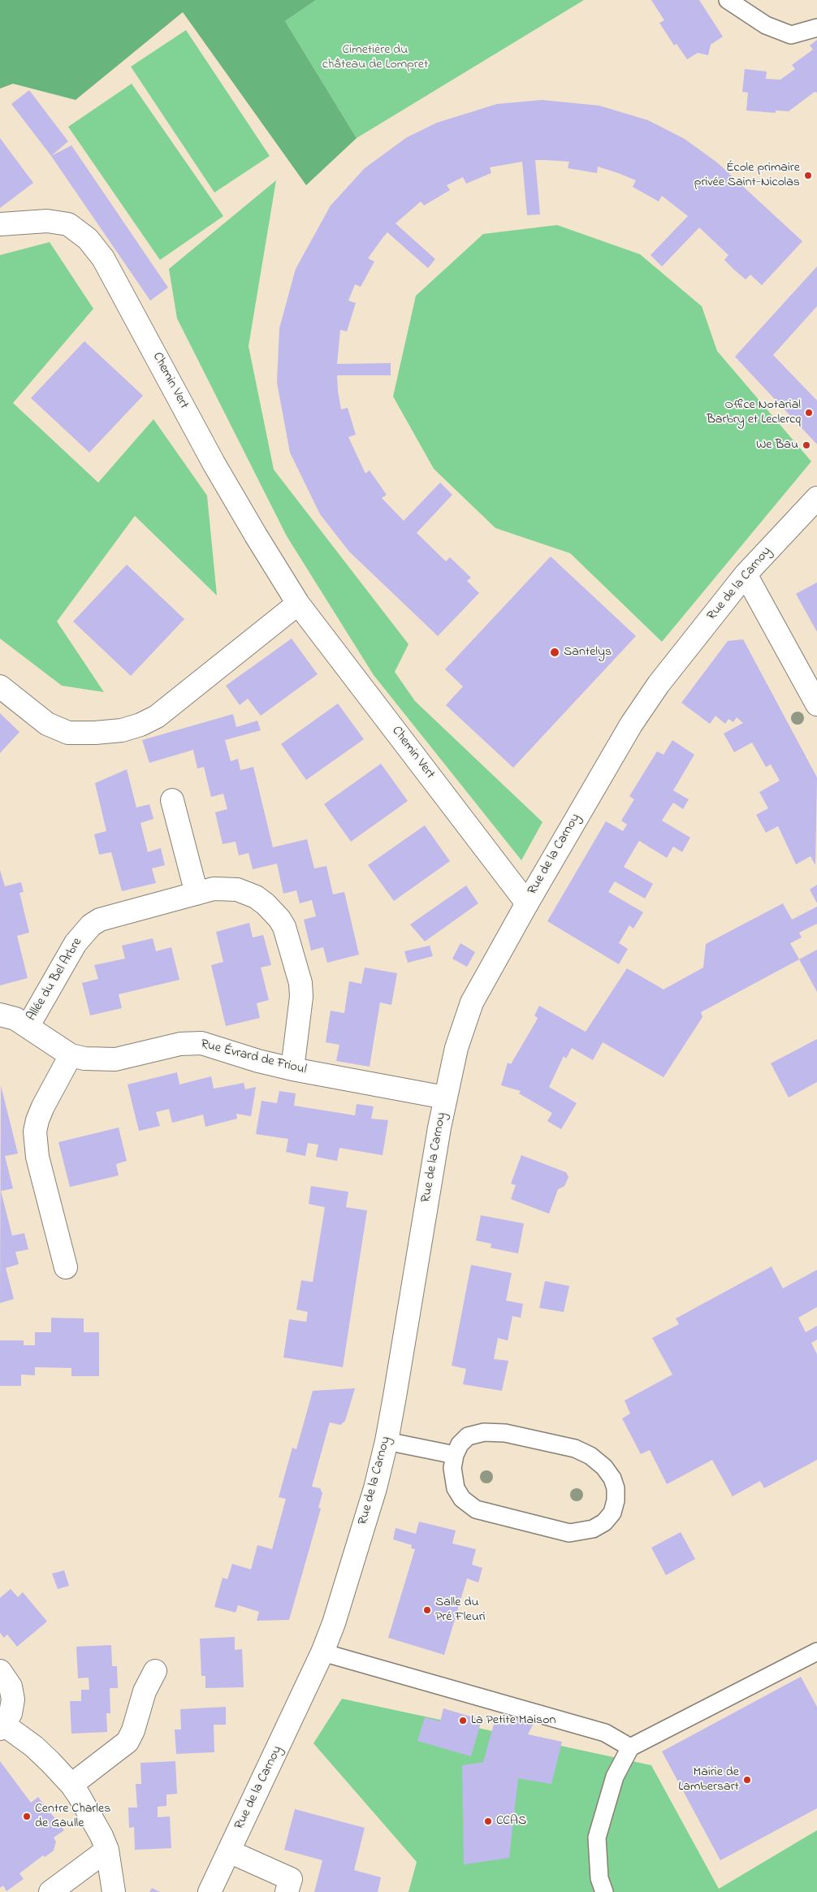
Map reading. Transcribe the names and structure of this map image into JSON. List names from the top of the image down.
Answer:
{
  "streets": {
    "street": [
      "Chemin Vert",
      "Rue de la Carnoy",
      "Allée du Bel Arbre",
      "Rue Évrard de Frioul"
    ]
  },
  "crossings": [
    ["Chemin Vert", "Rue de la Carnoy"],
    ["Rue de la Carnoy", "Rue Évrard de Frioul"],
    ["Allée du Bel Arbre", "Rue Évrard de Frioul"]
  ],
  "parks": ["Cimetière du château de Lompret"],
  "places": [
    "École primaire privée Saint-Nicolas",
    "Office Notarial Barbry et Leclercq",
    "We Bau",
    "Santelys",
    "Salle du Pré Fleuri",
    "La Petite Maison",
    "Mairie de Lambersart",
    "Centre Charles de Gaulle",
    "CCAS"
  ]
}
